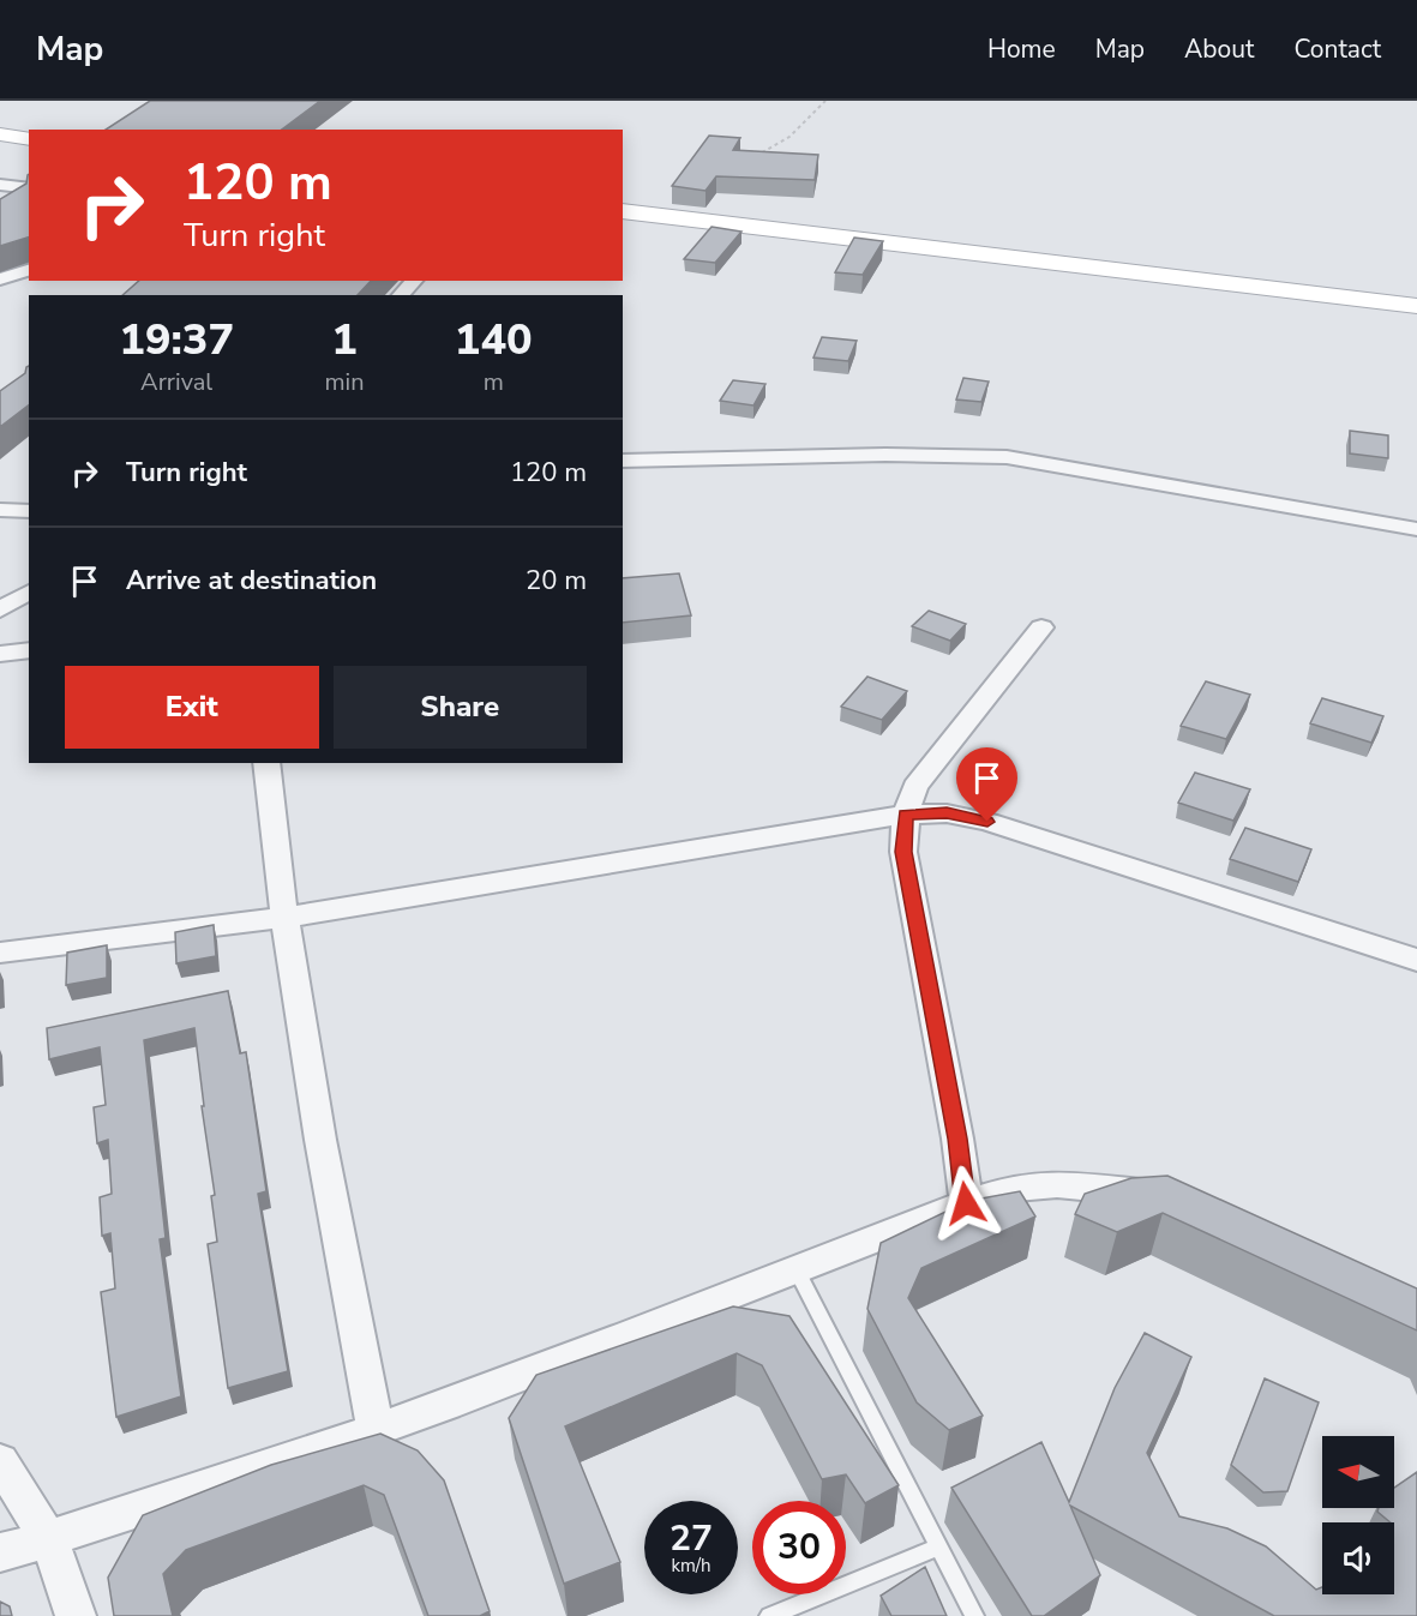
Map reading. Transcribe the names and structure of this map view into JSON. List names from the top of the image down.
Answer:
{
  "north": "left",
  "page": {
    "header": "Map",
    "nav": [
      "Home",
      "Map",
      "About",
      "Contact"
    ],
    "turn": ["120 m", "Turn right"],
    "eta": [
      "19:37",
      "Arrival",
      "1",
      "min",
      "140",
      "m"
    ],
    "list": [
      {
        "name": "Turn right",
        "value": "120 m"
      },
      {
        "name": "Arrive at destination",
        "value": "20 m"
      }
    ],
    "buttons": ["Exit", "Share"],
    "speed": "27 km/h",
    "limit": "30"
  }
}
